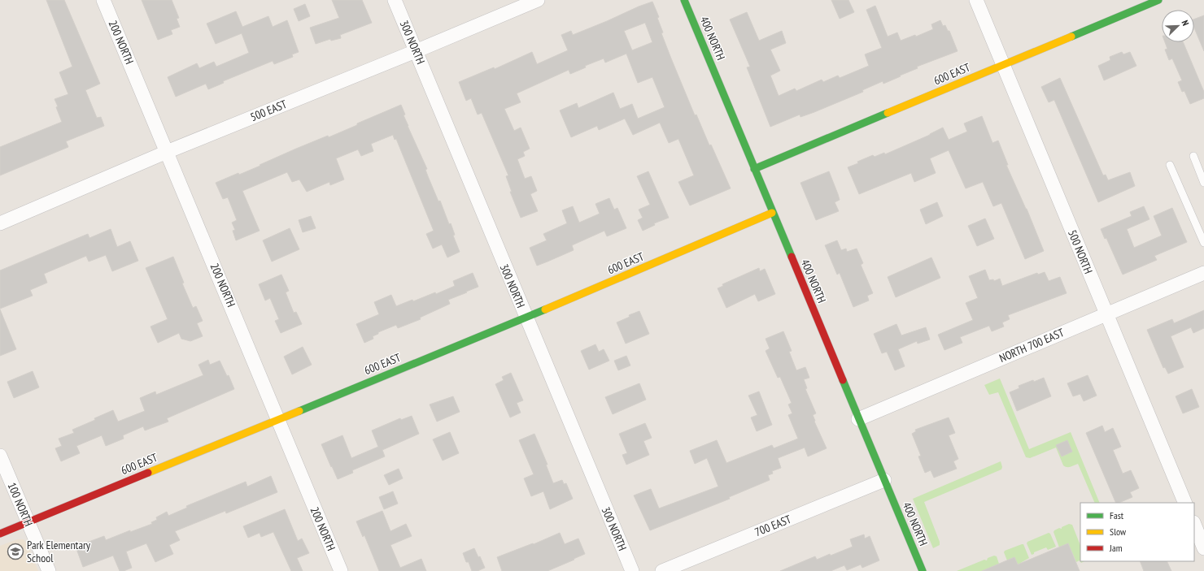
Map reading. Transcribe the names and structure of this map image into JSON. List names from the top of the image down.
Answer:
{
  "streets": {
    "street": [
      "400 NORTH",
      "200 NORTH",
      "300 NORTH",
      "600 EAST",
      "500 EAST",
      "500 NORTH",
      "NORTH 700 EAST",
      "100 NORTH",
      "700 EAST"
    ]
  },
  "crossings": [
    ["400 NORTH", "600 EAST"],
    ["400 NORTH", "NORTH 700 EAST"],
    ["400 NORTH", "700 EAST"],
    ["200 NORTH", "600 EAST"],
    ["200 NORTH", "500 EAST"],
    ["300 NORTH", "600 EAST"],
    ["300 NORTH", "500 EAST"],
    ["600 EAST", "500 NORTH"],
    ["600 EAST", "100 NORTH"],
    ["500 NORTH", "NORTH 700 EAST"]
  ],
  "places": {
    "school or university": ["Park Elementary School"]
  },
  "legend": ["Fast", "Slow", "Jam"],
  "north": "top right"
}
